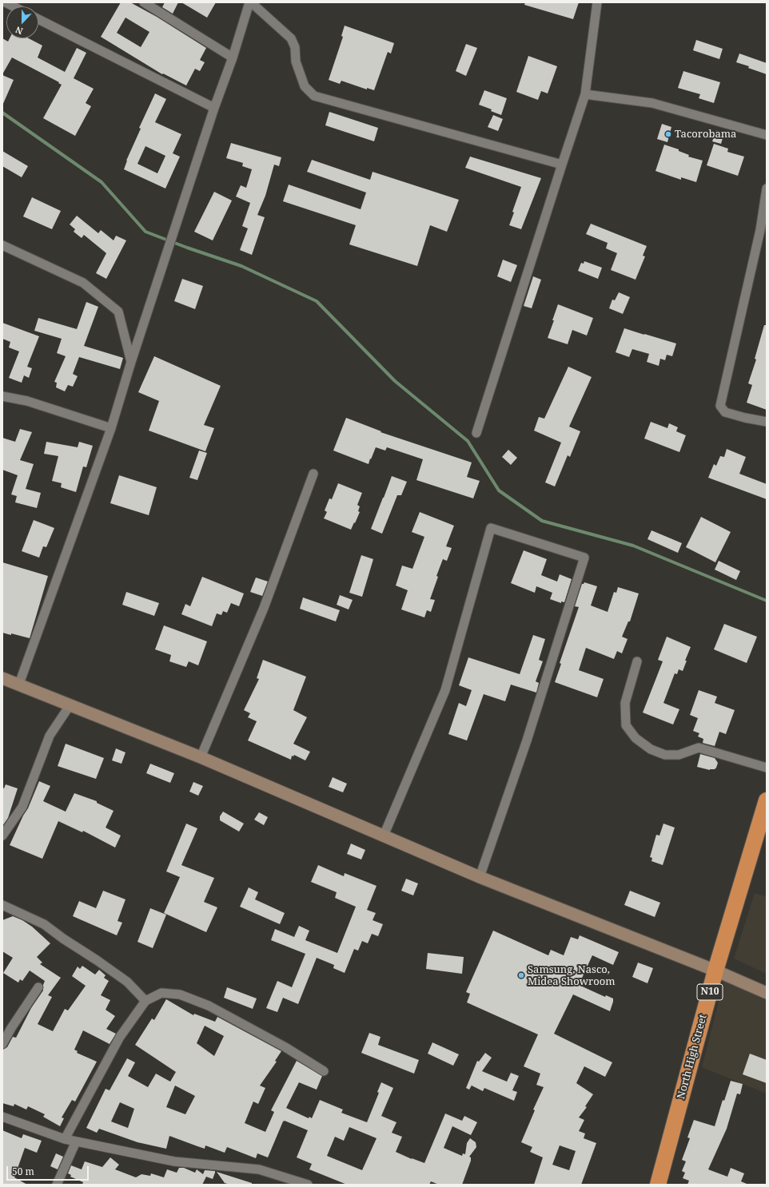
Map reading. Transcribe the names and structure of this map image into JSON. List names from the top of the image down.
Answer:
{
  "streets": {
    "highway": ["N10", "North High Street"]
  },
  "places": ["Tacorobama", "Samsung, Nasco, Midea Showroom"],
  "scale_bar": "50 m",
  "north": "bottom"
}
